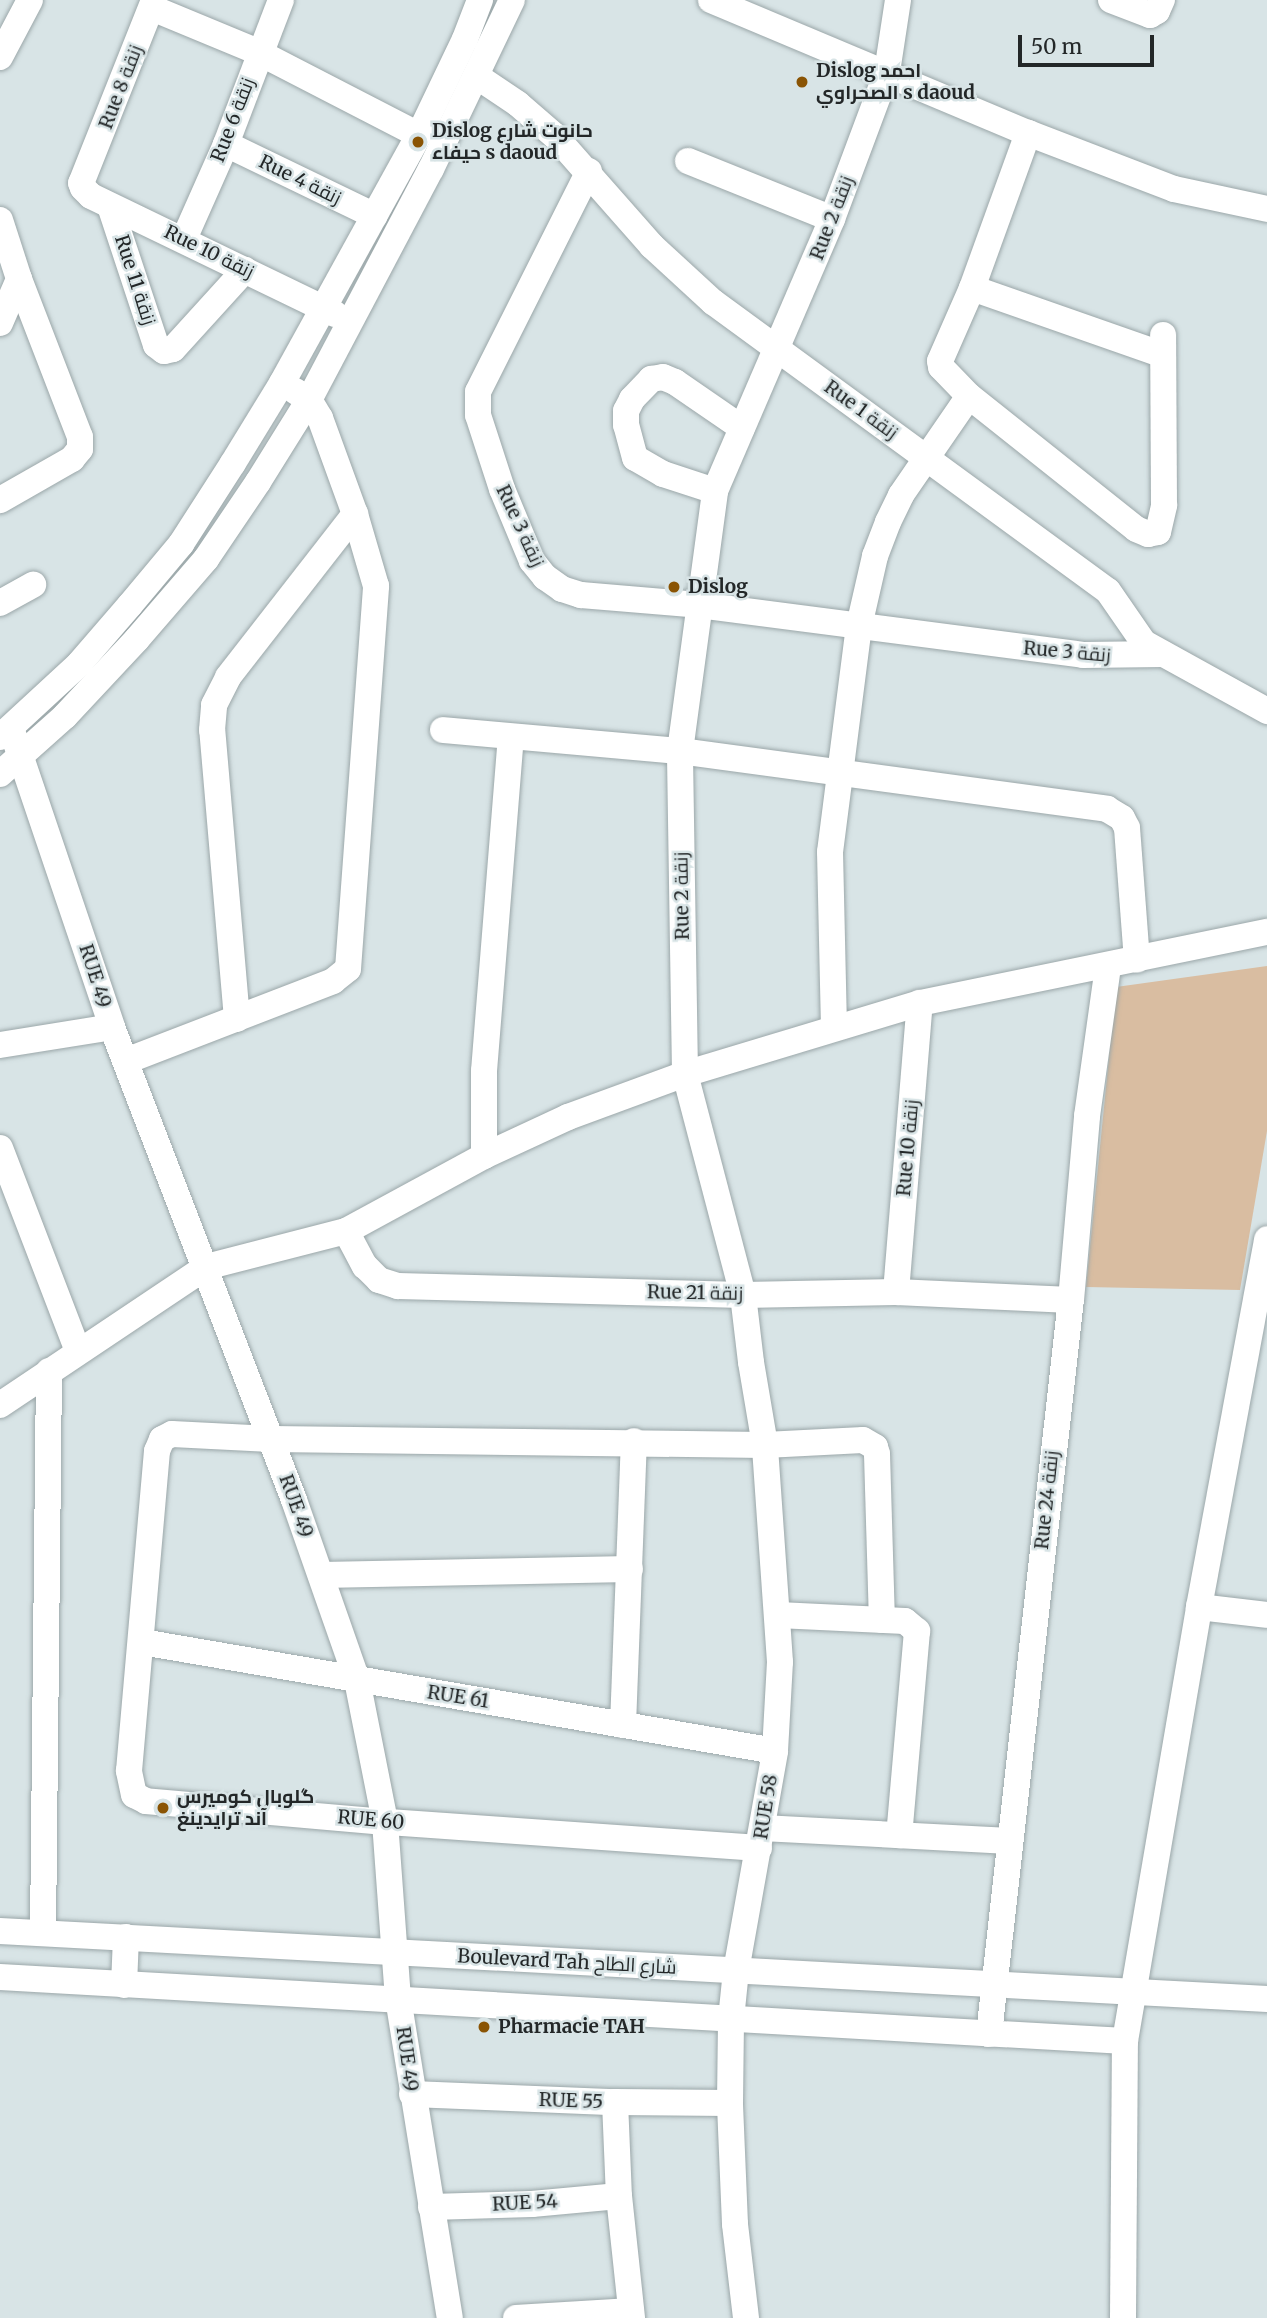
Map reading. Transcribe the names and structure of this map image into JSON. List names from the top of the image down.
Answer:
{
  "streets": {
    "street": [
      "Rue 8 زنقة",
      "Rue 6 زنقة",
      "Rue 4 زنقة",
      "Rue 2 زنقة",
      "Rue 10 زنقة",
      "Rue 11 زنقة",
      "Rue 1 زنقة",
      "Rue 3 زنقة",
      "RUE 49",
      "Rue 21 زنقة",
      "Rue 24 زنقة",
      "RUE 61",
      "RUE 58",
      "RUE 60",
      "Boulevard Tah شارع الطاح",
      "RUE 55",
      "RUE 54"
    ]
  },
  "crossings": [
    ["Rue 8 زنقة", "Rue 10 زنقة"],
    ["Rue 6 زنقة", "Rue 4 زنقة"],
    ["Rue 6 زنقة", "Rue 10 زنقة"],
    ["Rue 2 زنقة", "Rue 1 زنقة"],
    ["Rue 2 زنقة", "Rue 3 زنقة"],
    ["Rue 2 زنقة", "Rue 21 زنقة"],
    ["Rue 2 زنقة", "RUE 58"],
    ["Rue 10 زنقة", "Rue 11 زنقة"],
    ["Rue 10 زنقة", "Rue 21 زنقة"],
    ["Rue 1 زنقة", "Rue 3 زنقة"],
    ["RUE 49", "RUE 61"],
    ["RUE 49", "RUE 60"],
    ["RUE 49", "Boulevard Tah شارع الطاح"],
    ["RUE 49", "RUE 55"],
    ["RUE 49", "RUE 54"],
    ["Rue 21 زنقة", "Rue 24 زنقة"],
    ["Rue 21 زنقة", "RUE 58"],
    ["Rue 24 زنقة", "RUE 60"],
    ["Rue 24 زنقة", "Boulevard Tah شارع الطاح"],
    ["RUE 61", "RUE 58"],
    ["RUE 61", "RUE 60"],
    ["RUE 58", "RUE 60"],
    ["RUE 58", "Boulevard Tah شارع الطاح"],
    ["RUE 58", "RUE 55"]
  ],
  "places": [
    "Dislog احمد الصحراوي s daoud",
    "Dislog حانوت شارع حيفاء s daoud",
    "Dislog",
    "گلوبال كوميرس آند ترايدينغ",
    "Pharmacie TAH"
  ],
  "scale_bar": "50 m"
}
